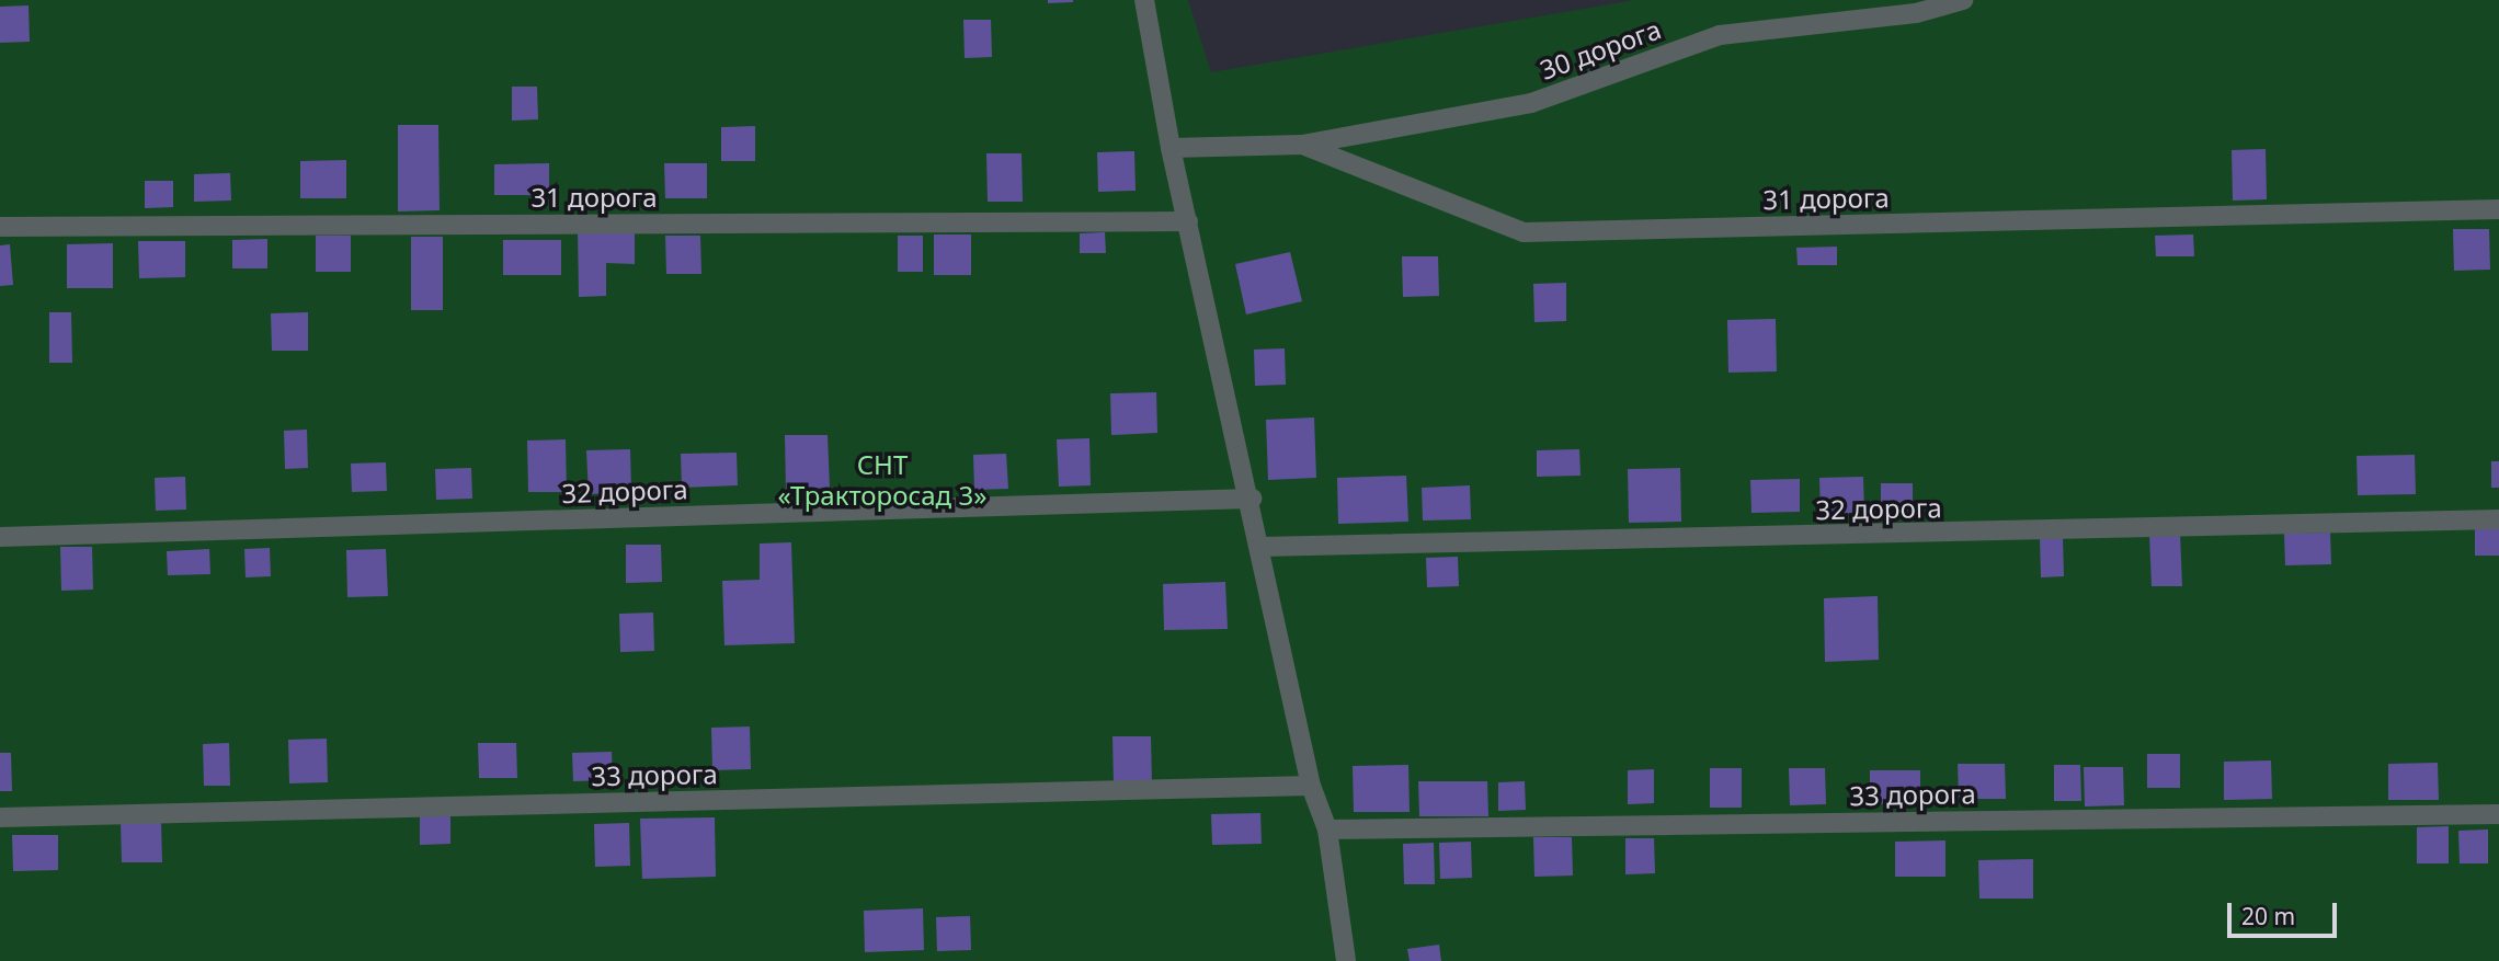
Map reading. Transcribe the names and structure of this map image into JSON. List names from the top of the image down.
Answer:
{
  "streets": {
    "street": [
      "30 дорога",
      "31 дорога",
      "32 дорога",
      "33 дорога"
    ]
  },
  "crossings": [
    ["30 дорога", "31 дорога"]
  ],
  "parks": ["СНТ «Тракторосад 3»"],
  "scale_bar": "20 m"
}
